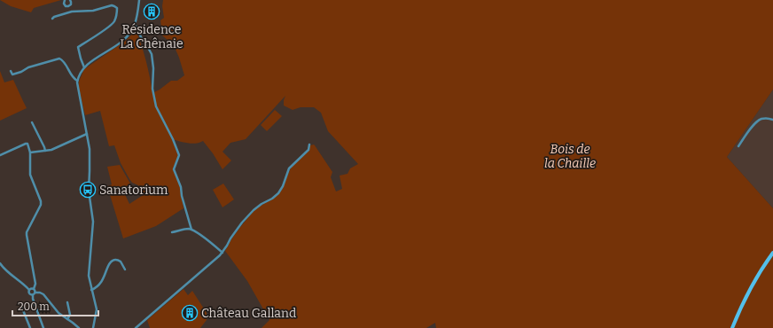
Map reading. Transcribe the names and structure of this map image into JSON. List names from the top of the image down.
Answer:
{
  "parks": ["Bois de la Chaille"],
  "places": {
    "building": ["Résidence La Chênaie", "Château Galland"],
    "bus stop": ["Sanatorium"]
  },
  "scale_bar": "200 m"
}
